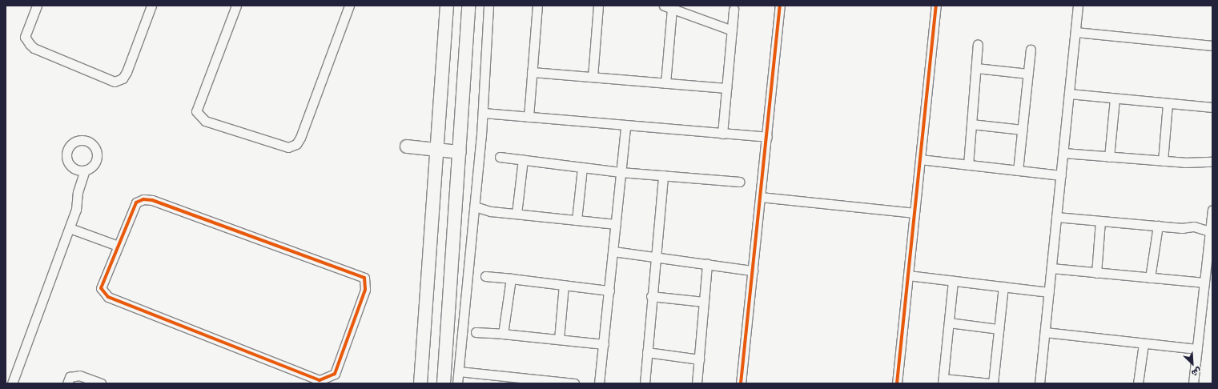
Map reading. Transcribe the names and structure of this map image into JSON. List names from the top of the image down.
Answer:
{
  "north": "bottom right"
}
